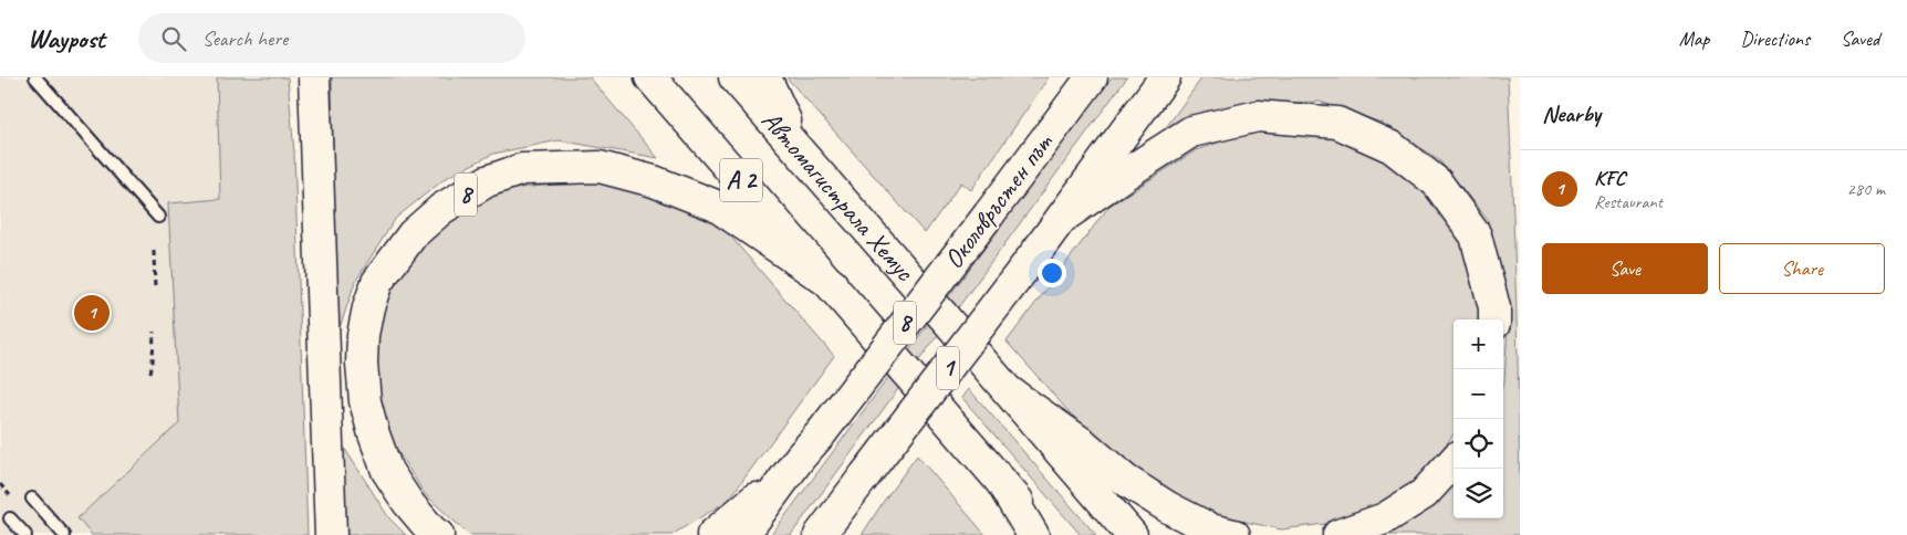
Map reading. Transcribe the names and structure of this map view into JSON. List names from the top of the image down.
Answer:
{
  "streets": {
    "main road": [
      "A 2",
      "8",
      "Автомагистрала Хемус",
      "Околовръстен път",
      "1"
    ]
  },
  "crossings": [
    ["A 2", "8"],
    ["A 2", "1"],
    ["8", "Околовръстен път"]
  ],
  "page": {
    "header": "Waypost",
    "search": "Search here",
    "nav": ["Map", "Directions", "Saved"],
    "heading": "Nearby",
    "list": [
      {
        "mark": "1",
        "name": "KFC",
        "note": "Restaurant",
        "value": "280 m"
      }
    ],
    "buttons": ["Save", "Share"],
    "pins": "1",
    "map_buttons": ["+", "−"]
  }
}
